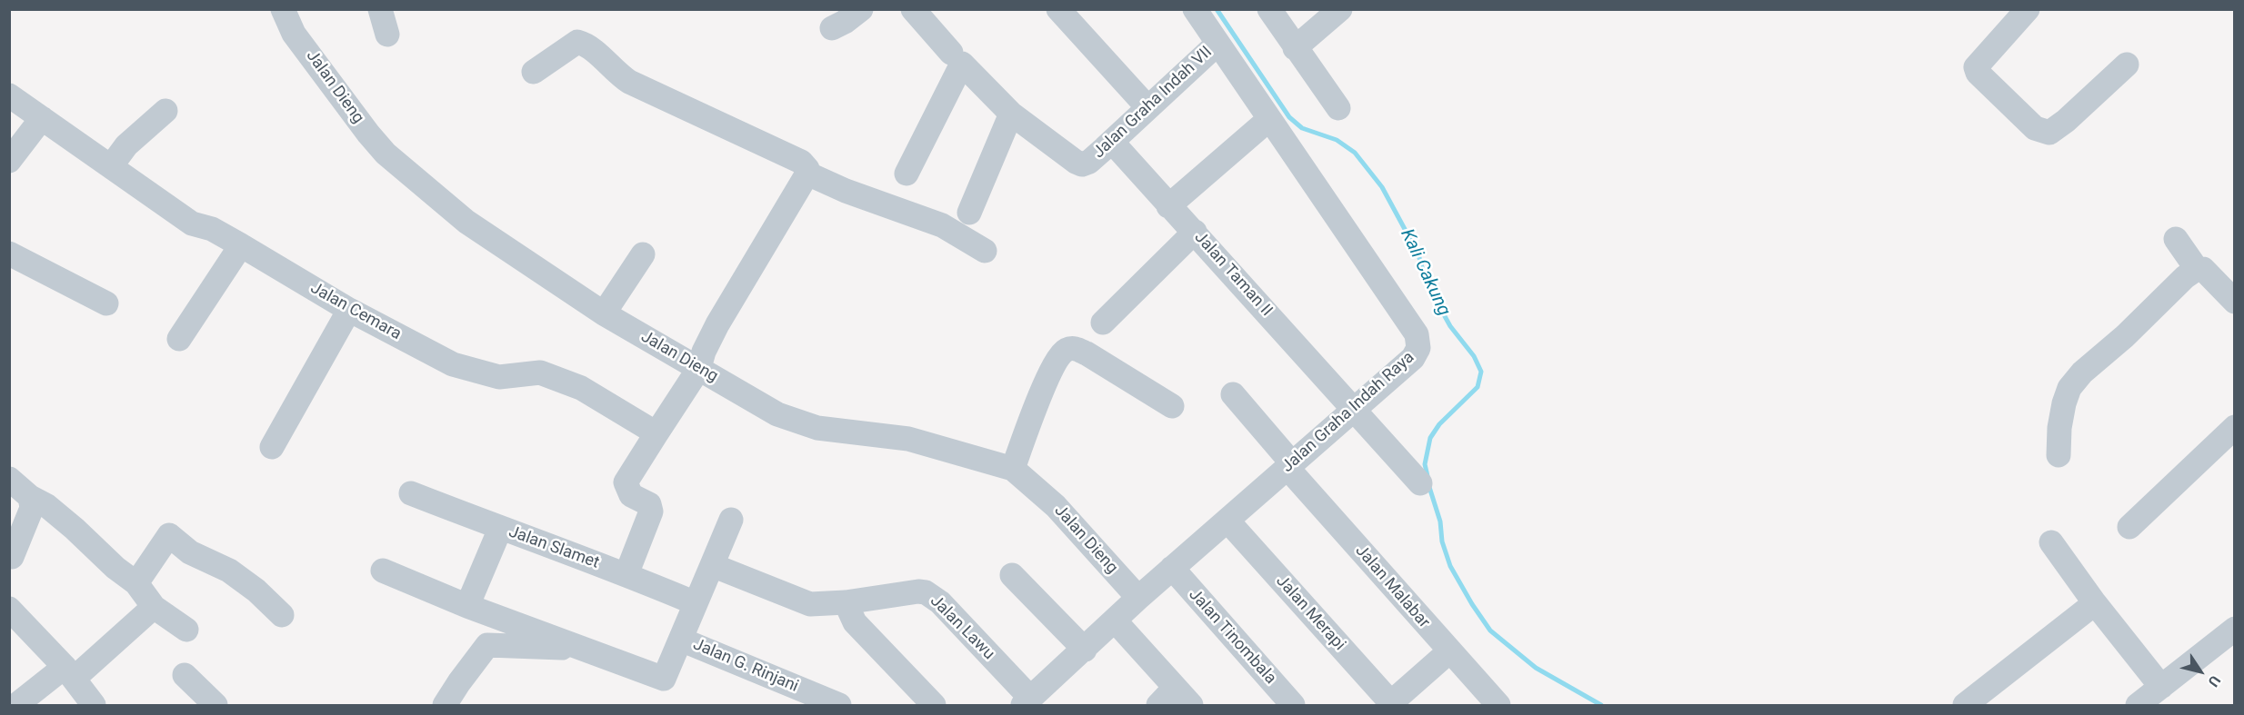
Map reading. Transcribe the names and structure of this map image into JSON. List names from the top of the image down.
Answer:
{
  "streets": {
    "street": [
      "Jalan Dieng",
      "Jalan Graha Indah VII",
      "Jalan Taman II",
      "Jalan Cemara",
      "Jalan Graha Indah Raya",
      "Jalan Slamet",
      "Jalan Malabar",
      "Jalan Merapi",
      "Jalan Lawu",
      "Jalan Tinombala",
      "Jalan G. Rinjani"
    ]
  },
  "crossings": [
    ["Jalan Dieng", "Jalan Graha Indah Raya"],
    ["Jalan Graha Indah VII", "Jalan Taman II"],
    ["Jalan Graha Indah VII", "Jalan Graha Indah Raya"],
    ["Jalan Taman II", "Jalan Graha Indah Raya"],
    ["Jalan Graha Indah Raya", "Jalan Malabar"],
    ["Jalan Graha Indah Raya", "Jalan Merapi"],
    ["Jalan Graha Indah Raya", "Jalan Lawu"],
    ["Jalan Graha Indah Raya", "Jalan Tinombala"]
  ],
  "water": ["Kali Cakung"],
  "north": "bottom right"
}
